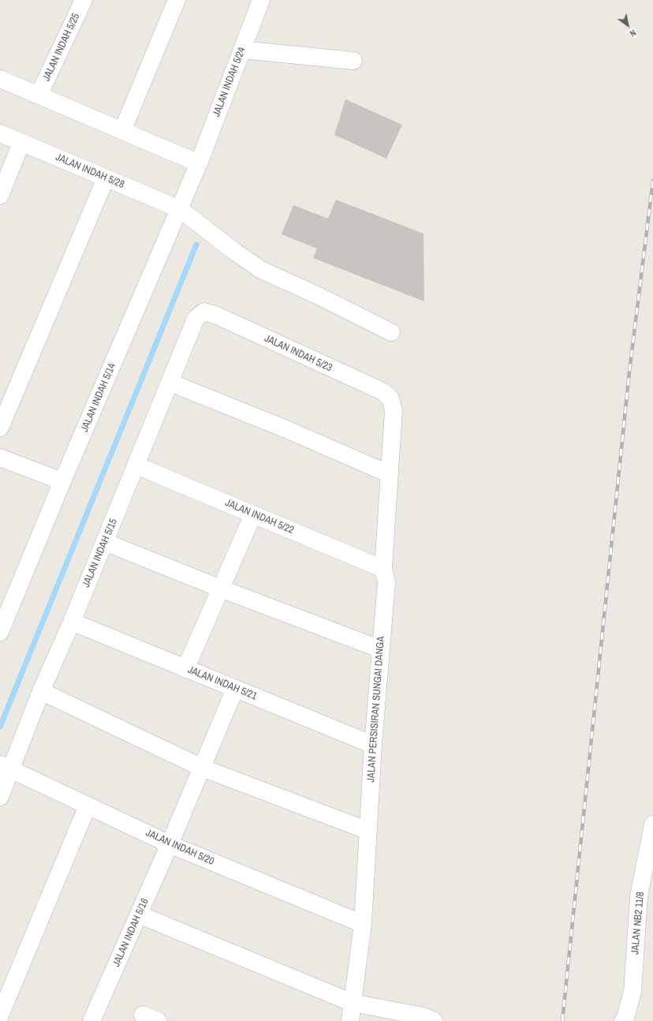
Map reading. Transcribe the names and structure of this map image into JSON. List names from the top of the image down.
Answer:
{
  "streets": {
    "street": [
      "JALAN INDAH 5/25",
      "JALAN INDAH 5/24",
      "JALAN INDAH 5/28",
      "JALAN INDAH 5/23",
      "JALAN INDAH 5/14",
      "JALAN INDAH 5/22",
      "JALAN INDAH 5/15",
      "JALAN INDAH 5/21",
      "JALAN PERSISIRAN SUNGAI DANGA",
      "JALAN INDAH 5/20",
      "JALAN NB2 11/8",
      "JALAN INDAH 5/16"
    ]
  },
  "crossings": [
    ["JALAN INDAH 5/24", "JALAN INDAH 5/14"],
    ["JALAN INDAH 5/28", "JALAN INDAH 5/14"],
    ["JALAN INDAH 5/23", "JALAN INDAH 5/15"],
    ["JALAN INDAH 5/23", "JALAN PERSISIRAN SUNGAI DANGA"],
    ["JALAN INDAH 5/22", "JALAN INDAH 5/15"],
    ["JALAN INDAH 5/22", "JALAN PERSISIRAN SUNGAI DANGA"],
    ["JALAN INDAH 5/15", "JALAN INDAH 5/21"],
    ["JALAN INDAH 5/15", "JALAN INDAH 5/20"],
    ["JALAN INDAH 5/21", "JALAN PERSISIRAN SUNGAI DANGA"],
    ["JALAN INDAH 5/21", "JALAN INDAH 5/16"],
    ["JALAN PERSISIRAN SUNGAI DANGA", "JALAN INDAH 5/20"],
    ["JALAN INDAH 5/20", "JALAN INDAH 5/16"]
  ],
  "north": "bottom right"
}
